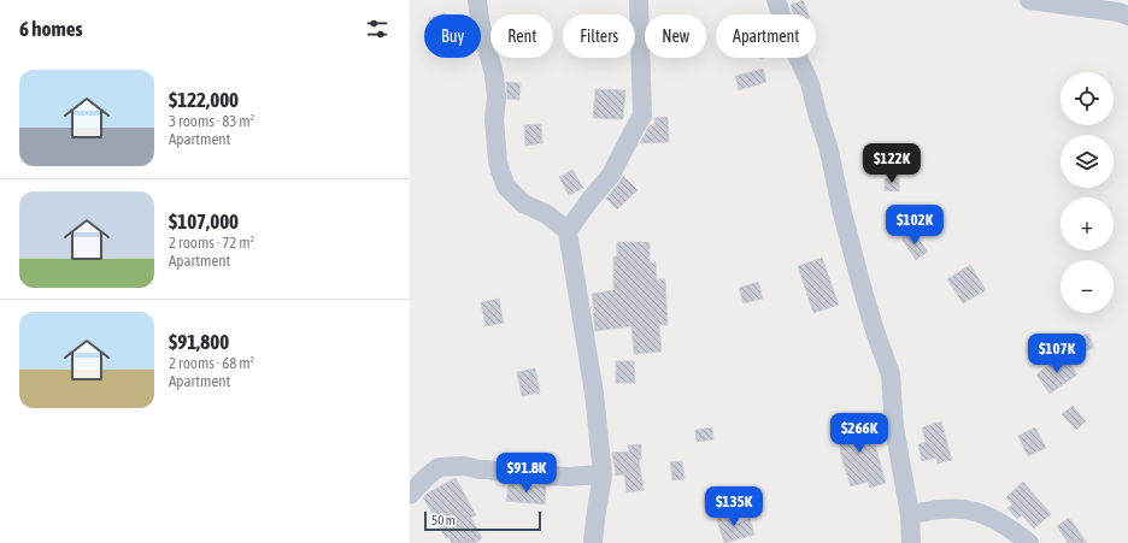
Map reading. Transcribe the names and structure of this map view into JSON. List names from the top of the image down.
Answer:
{
  "scale_bar": "50 m",
  "page": {
    "heading": "6 homes",
    "chip": [
      "Buy",
      "Rent",
      "Filters",
      "New",
      "Apartment"
    ],
    "list": [
      {
        "name": "$122,000",
        "note": "3 rooms · 83 m² · Apartment"
      },
      {
        "name": "$107,000",
        "note": "2 rooms · 72 m² · Apartment"
      },
      {
        "name": "$91,800",
        "note": "2 rooms · 68 m² · Apartment"
      }
    ],
    "map_buttons": ["+", "−"],
    "price": [
      "$122K",
      "$102K",
      "$107K",
      "$266K",
      "$91.8K",
      "$135K"
    ],
    "scale": "50 m"
  }
}
